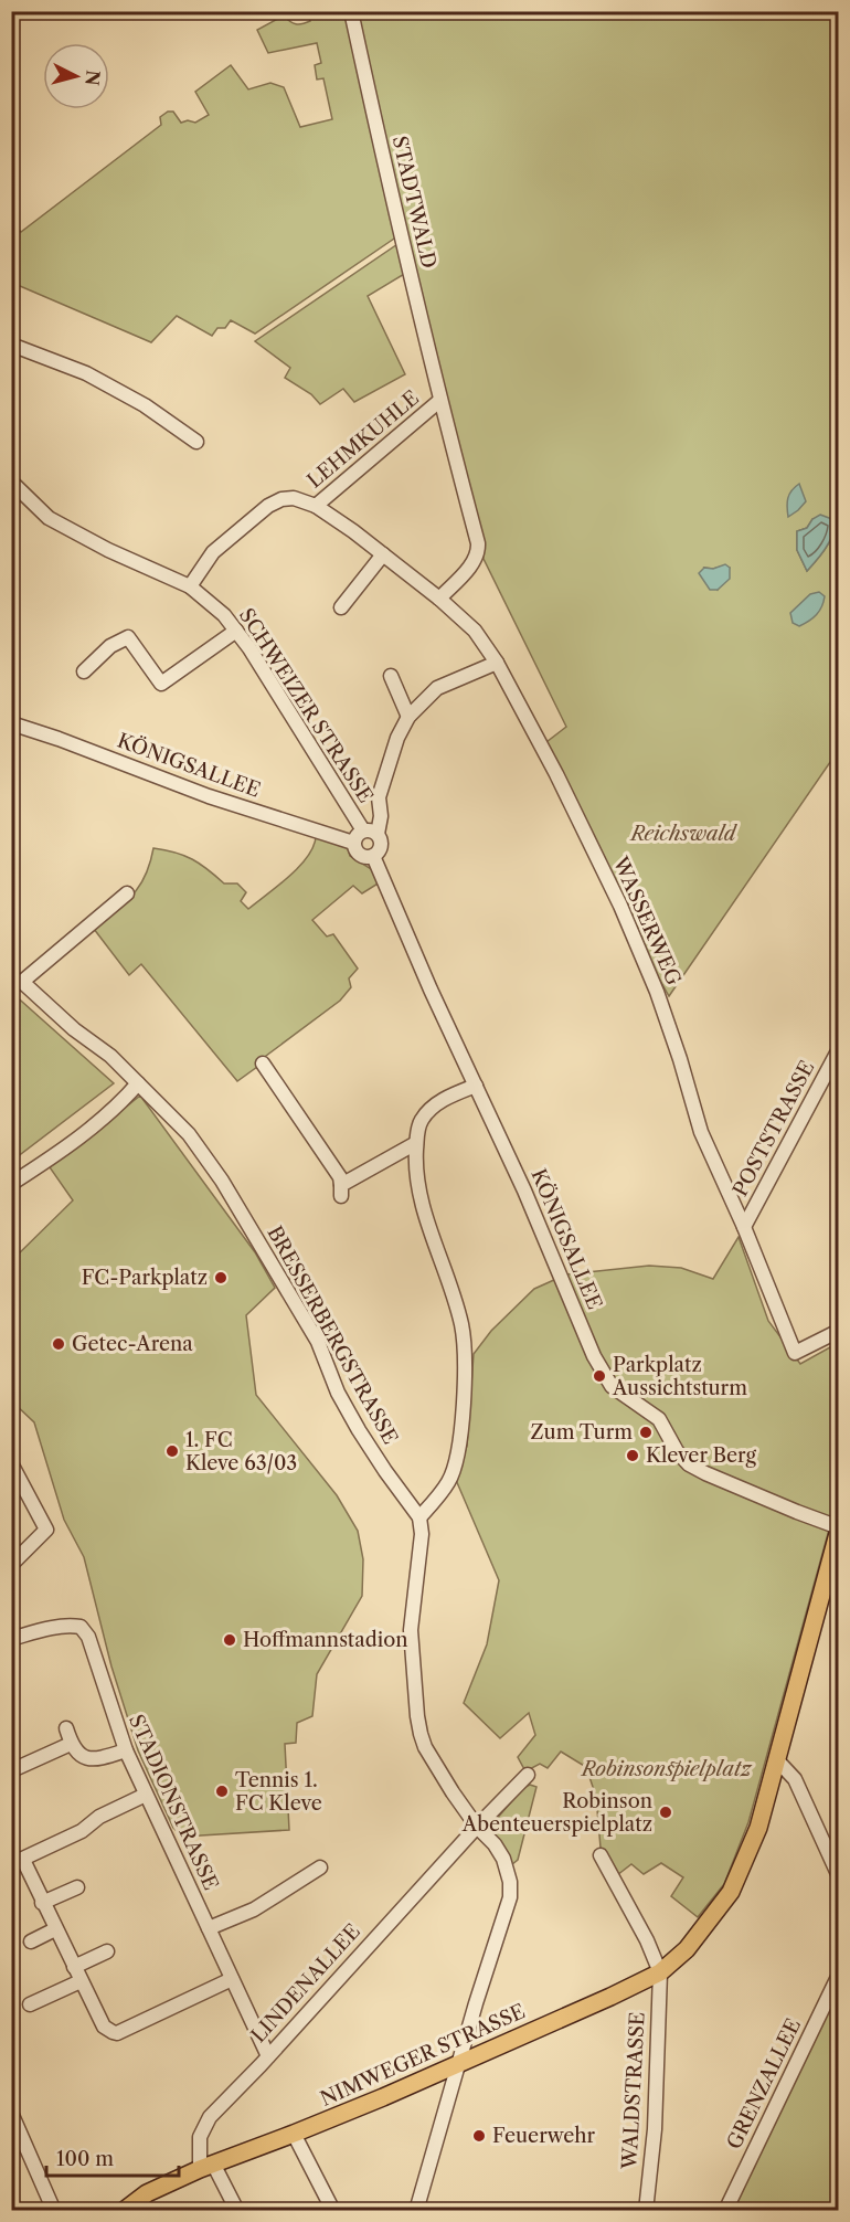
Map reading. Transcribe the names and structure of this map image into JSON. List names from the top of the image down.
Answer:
{
  "streets": {
    "main road": ["NIMWEGER STRASSE"],
    "street": [
      "STADTWALD",
      "LEHMKUHLE",
      "SCHWEIZER STRASSE",
      "KÖNIGSALLEE",
      "WASSERWEG",
      "POSTSTRASSE",
      "BRESSERBERGSTRASSE",
      "STADIONSTRASSE",
      "LINDENALLEE",
      "GRENZALLEE",
      "WALDSTRASSE"
    ]
  },
  "crossings": [
    ["STADTWALD", "LEHMKUHLE"],
    ["STADTWALD", "WASSERWEG"],
    ["LEHMKUHLE", "SCHWEIZER STRASSE"],
    ["LEHMKUHLE", "WASSERWEG"],
    ["SCHWEIZER STRASSE", "KÖNIGSALLEE"],
    ["KÖNIGSALLEE", "NIMWEGER STRASSE"],
    ["WASSERWEG", "POSTSTRASSE"],
    ["STADIONSTRASSE", "LINDENALLEE"],
    ["LINDENALLEE", "NIMWEGER STRASSE"],
    ["NIMWEGER STRASSE", "WALDSTRASSE"]
  ],
  "parks": ["Reichswald", "Robinsonspielplatz"],
  "places": [
    "FC-Parkplatz",
    "Getec-Arena",
    "Parkplatz Aussichtsturm",
    "Zum Turm",
    "1. FC Kleve 63/03",
    "Klever Berg",
    "Hoffmannstadion",
    "Tennis 1. FC Kleve",
    "Robinson Abenteuerspielplatz",
    "Feuerwehr"
  ],
  "scale_bar": "100 m",
  "north": "right"
}
